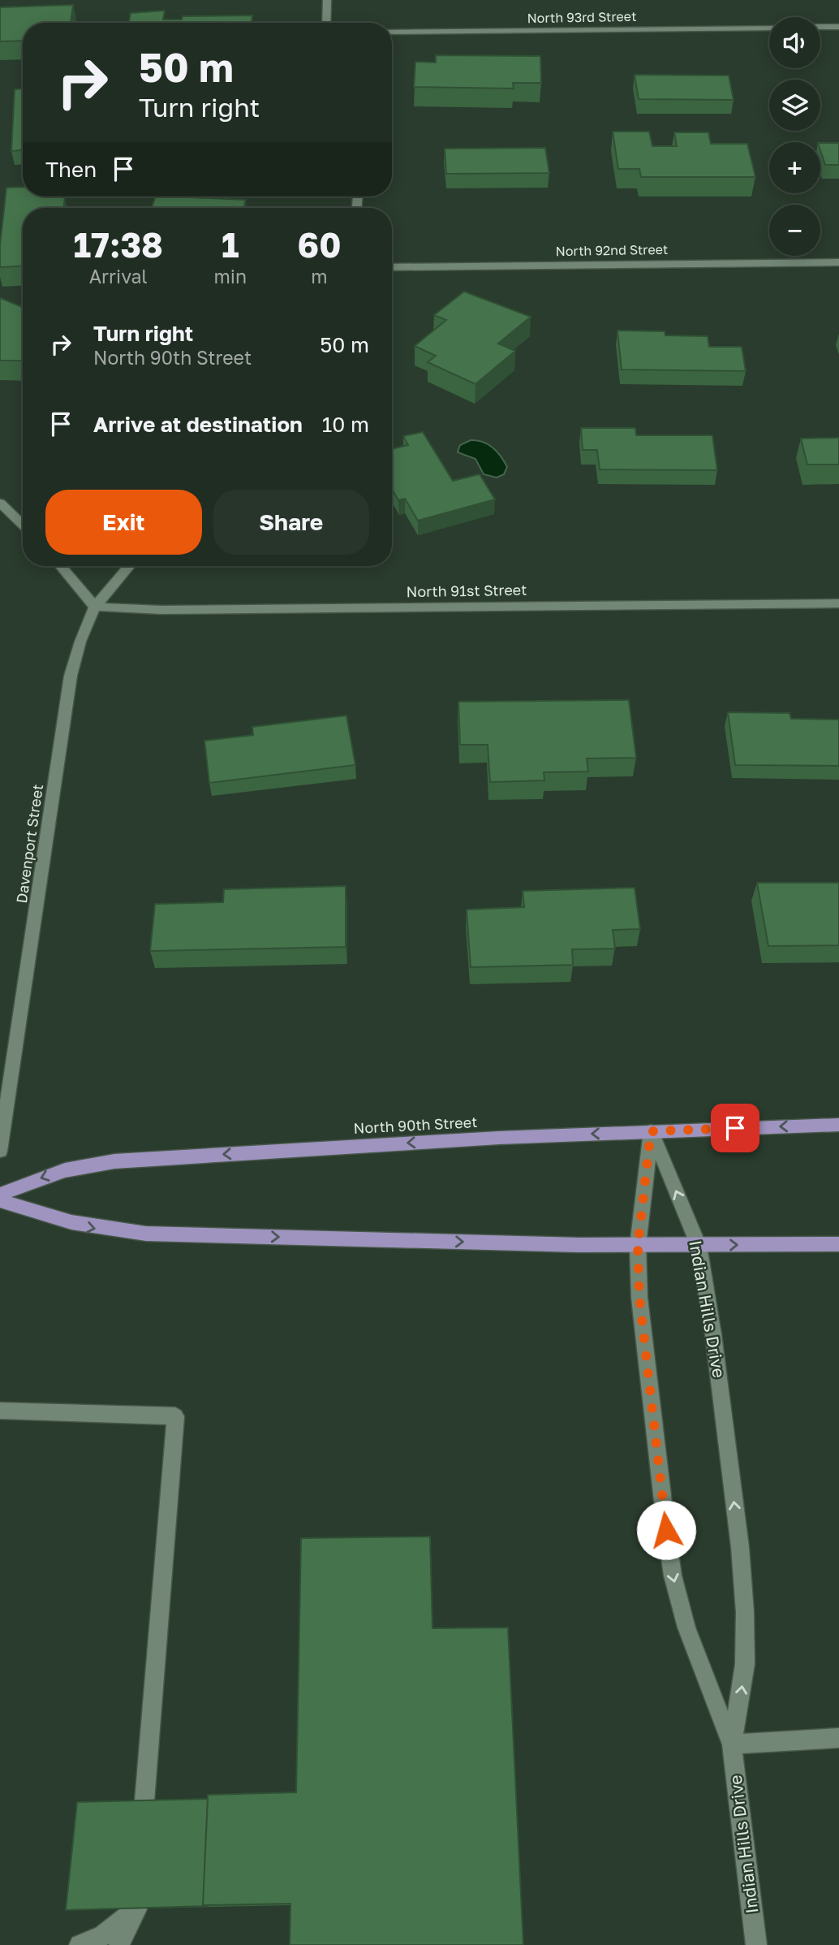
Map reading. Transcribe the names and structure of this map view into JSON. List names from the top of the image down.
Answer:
{
  "streets": {
    "main road": ["North 90th Street"],
    "street": [
      "North 93rd Street",
      "North 92nd Street",
      "North 91st Street",
      "Davenport Street",
      "Indian Hills Drive"
    ]
  },
  "crossings": [
    ["North 91st Street", "Davenport Street"],
    ["North 90th Street", "Indian Hills Drive"]
  ],
  "page": {
    "map_buttons": ["+", "−"],
    "turn": ["50 m", "Turn right"],
    "then": "Then",
    "eta": [
      "17:38",
      "Arrival",
      "1",
      "min",
      "60",
      "m"
    ],
    "list": [
      {
        "name": "Turn right",
        "note": "North 90th Street",
        "value": "50 m"
      },
      {
        "name": "Arrive at destination",
        "value": "10 m"
      }
    ],
    "buttons": ["Exit", "Share"]
  }
}
